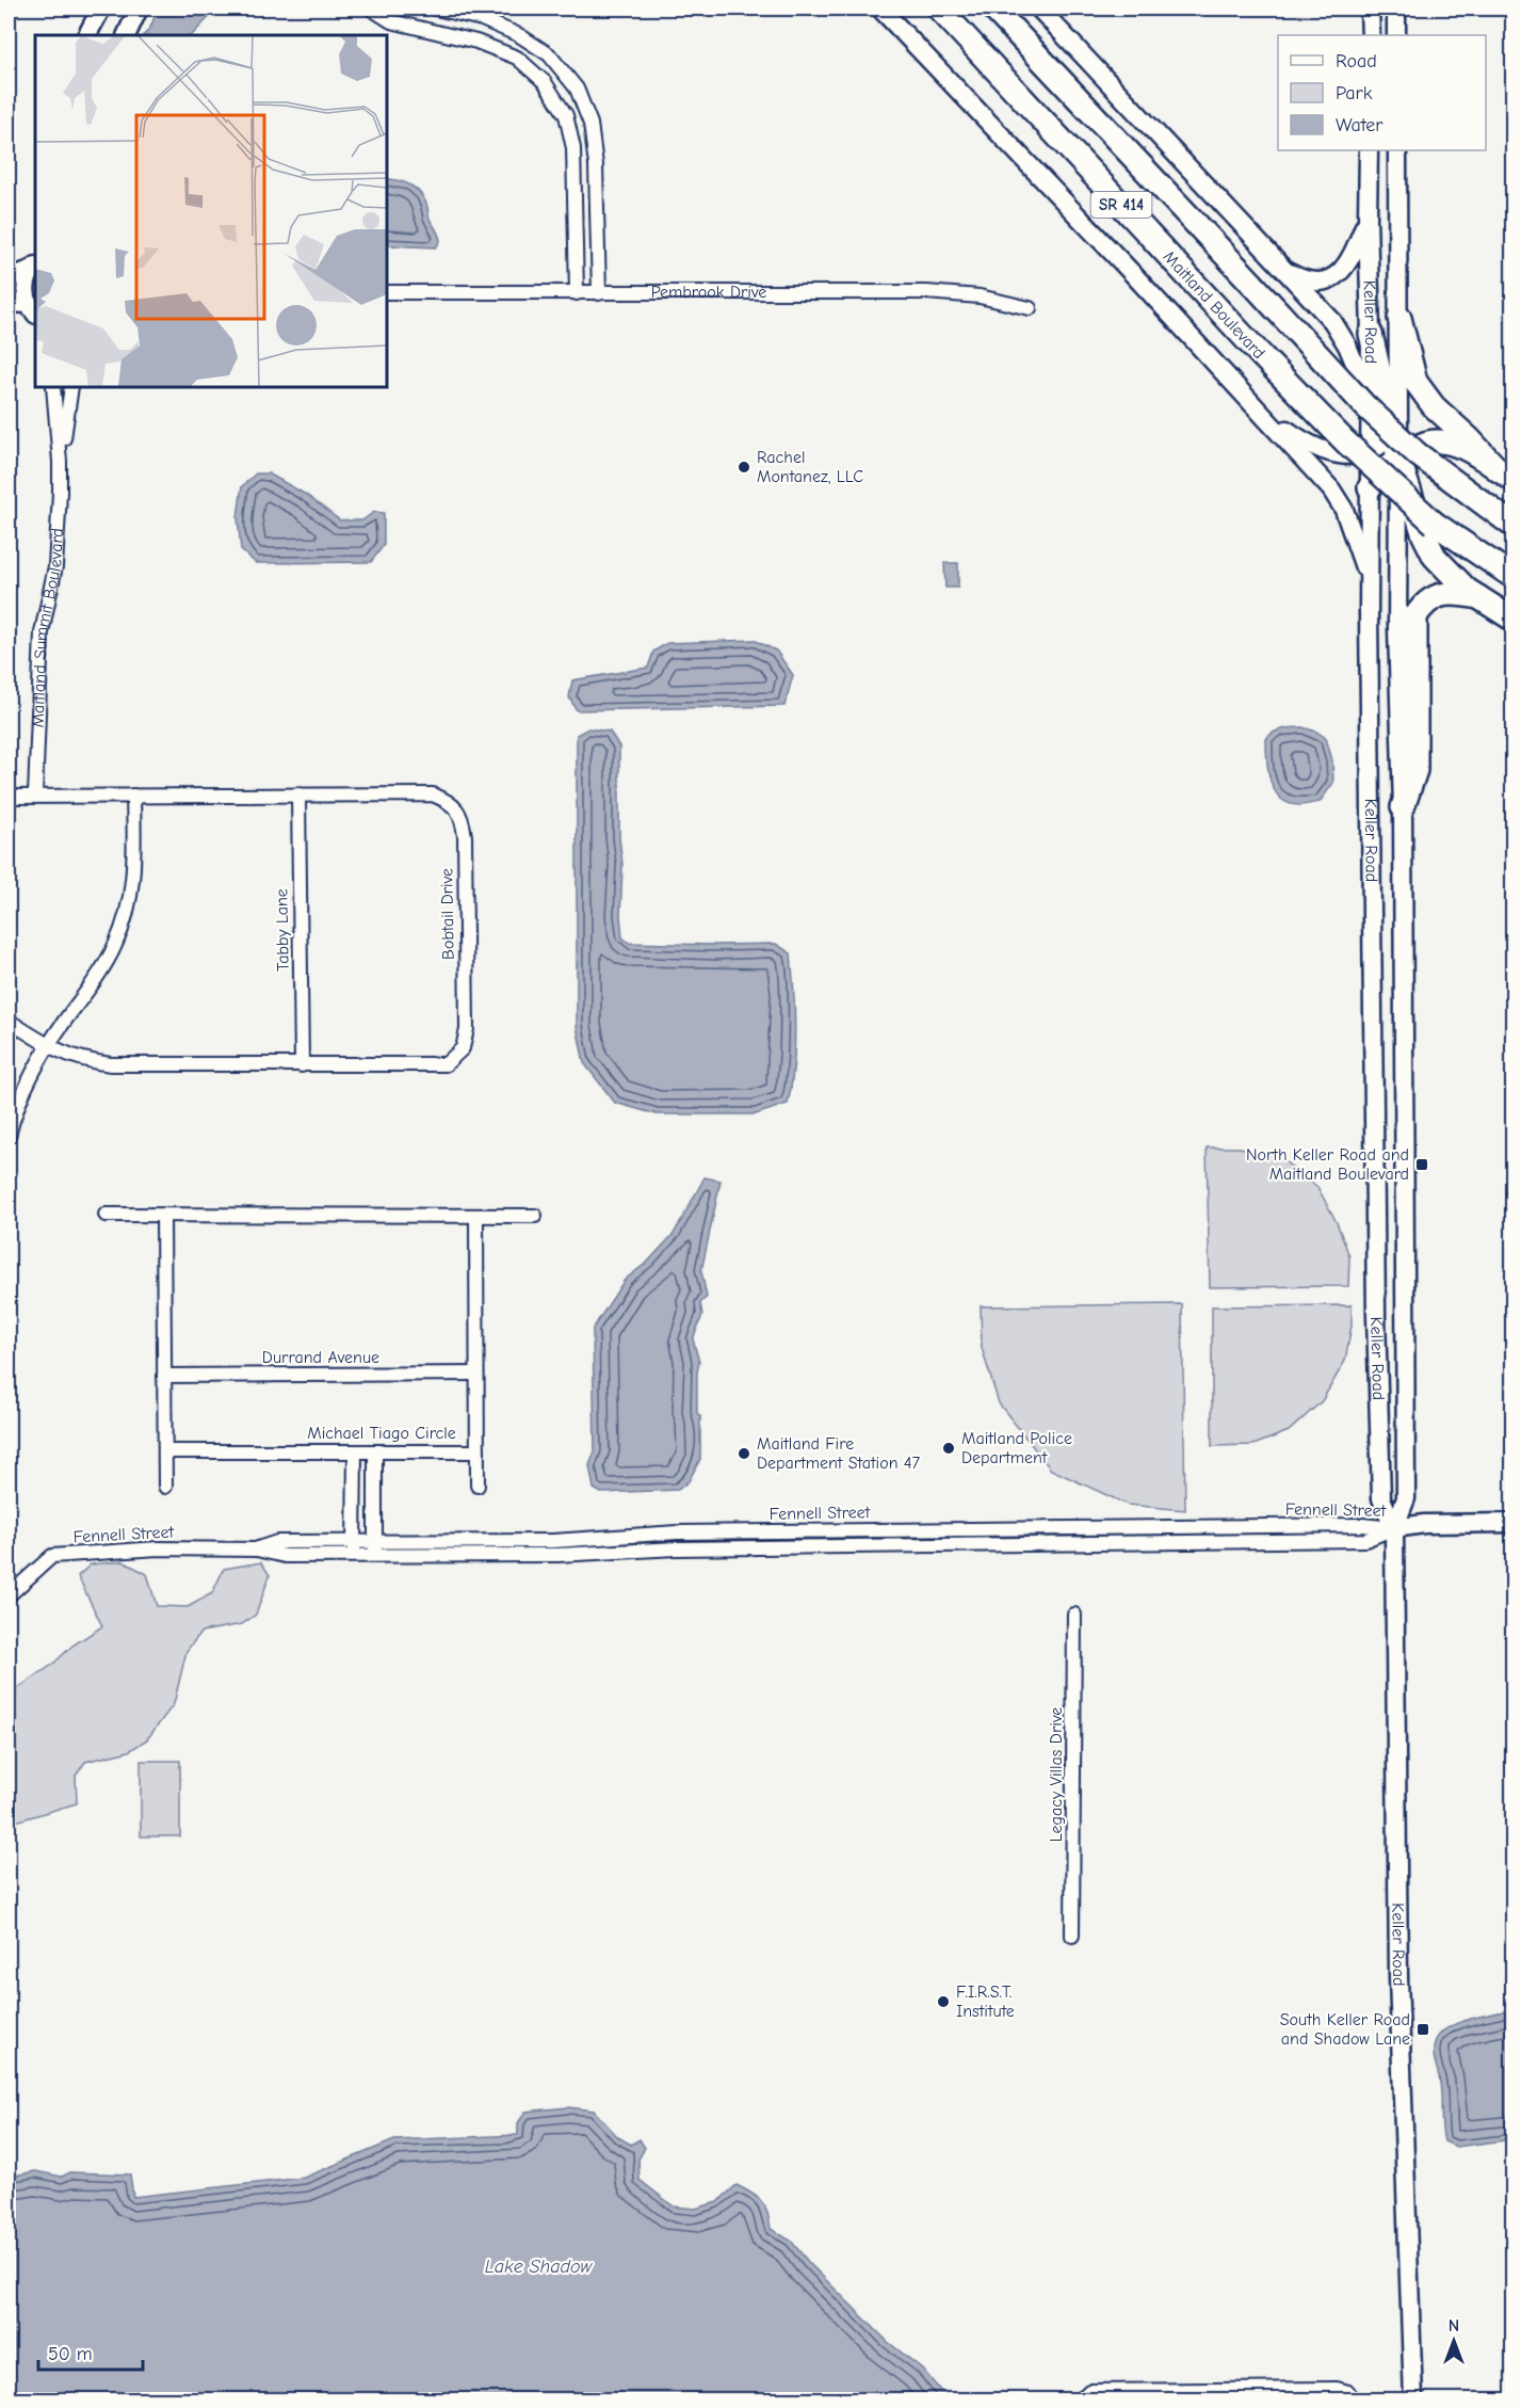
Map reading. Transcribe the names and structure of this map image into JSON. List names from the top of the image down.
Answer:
{
  "streets": {
    "highway": ["SR 414", "Maitland Boulevard"],
    "street": [
      "Pembrook Drive",
      "Keller Road",
      "Maitland Summit Boulevard",
      "Bobtail Drive",
      "Tabby Lane",
      "Durrand Avenue",
      "Michael Tiago Circle",
      "Fennell Street",
      "Legacy Villas Drive"
    ]
  },
  "crossings": [
    ["Keller Road", "Fennell Street"],
    ["Maitland Summit Boulevard", "Bobtail Drive"],
    ["Bobtail Drive", "Tabby Lane"],
    ["Durrand Avenue", "Michael Tiago Circle"]
  ],
  "water": ["Lake Shadow"],
  "places": {
    "other": [
      "Rachel Montanez, LLC",
      "Maitland Police Department",
      "Maitland Fire Department Station 47",
      "F.I.R.S.T. Institute"
    ],
    "transit": ["North Keller Road and Maitland Boulevard", "South Keller Road and Shadow Lane"]
  },
  "legend": ["Road", "Park", "Water"],
  "scale_bar": "50 m",
  "north": "top"
}
